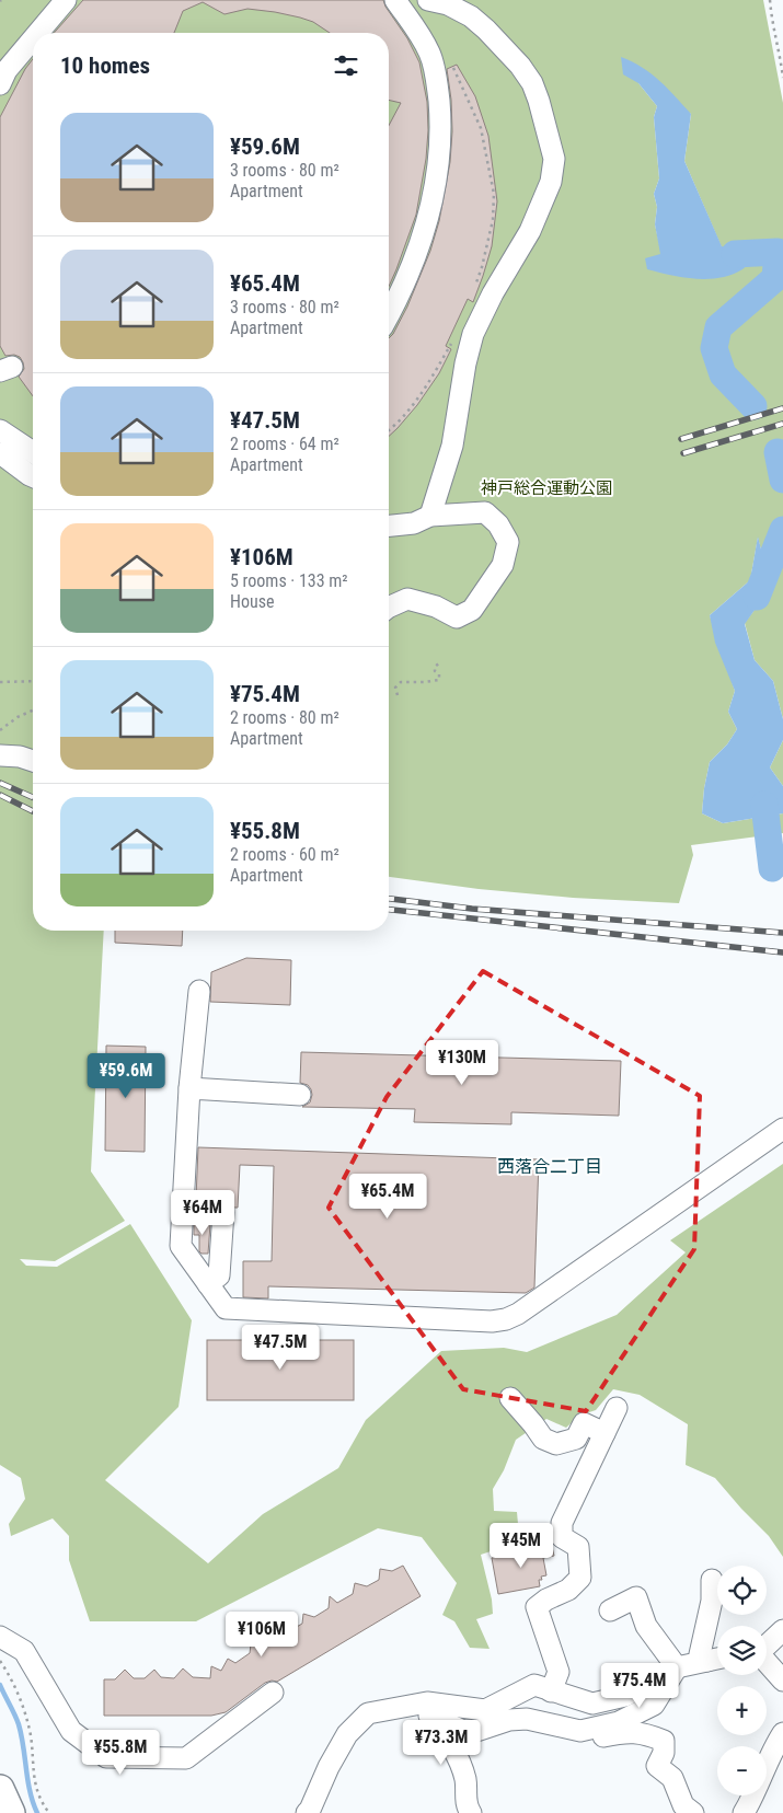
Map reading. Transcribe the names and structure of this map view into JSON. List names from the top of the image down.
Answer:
{
  "districts": ["西落合二丁目"],
  "parks": ["神戸総合運動公園"],
  "page": {
    "heading": "10 homes",
    "list": [
      {
        "name": "¥59.6M",
        "note": "3 rooms · 80 m² · Apartment"
      },
      {
        "name": "¥65.4M",
        "note": "3 rooms · 80 m² · Apartment"
      },
      {
        "name": "¥47.5M",
        "note": "2 rooms · 64 m² · Apartment"
      },
      {
        "name": "¥106M",
        "note": "5 rooms · 133 m² · House"
      },
      {
        "name": "¥75.4M",
        "note": "2 rooms · 80 m² · Apartment"
      },
      {
        "name": "¥55.8M",
        "note": "2 rooms · 60 m² · Apartment"
      }
    ],
    "price": [
      "¥130M",
      "¥59.6M",
      "¥65.4M",
      "¥64M",
      "¥47.5M",
      "¥45M",
      "¥106M",
      "¥75.4M",
      "¥73.3M",
      "¥55.8M"
    ],
    "map_buttons": ["+", "−"]
  }
}
